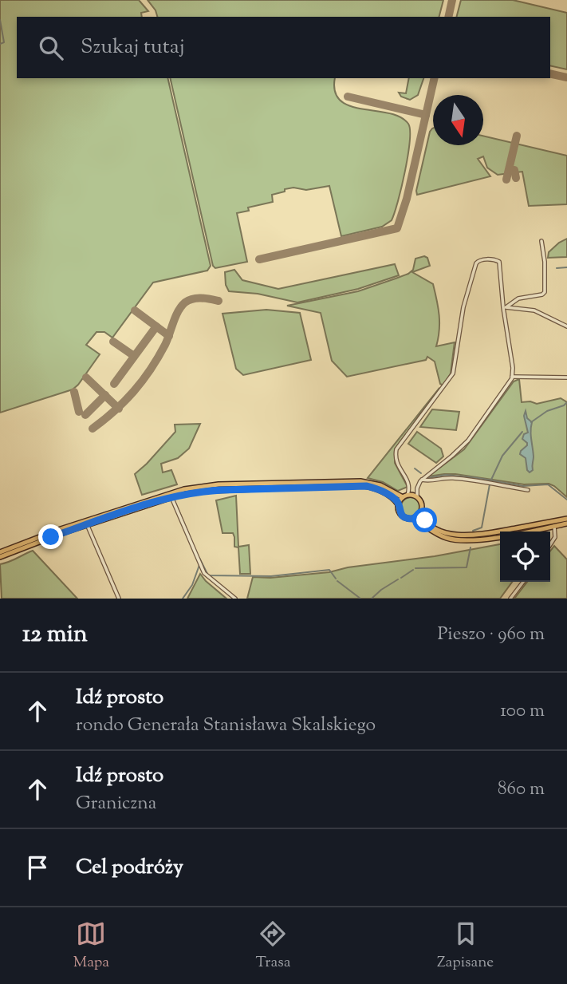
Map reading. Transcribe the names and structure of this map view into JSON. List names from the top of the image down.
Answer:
{
  "north": "bottom",
  "page": {
    "search": "Szukaj tutaj",
    "heading": ["12 min", "Pieszo · 960 m"],
    "list": [
      ["Idź prosto", "rondo Generała Stanisława Skalskiego", "100 m"],
      ["Idź prosto", "Graniczna", "860 m"],
      "Cel podróży"
    ],
    "nav": ["Mapa", "Trasa", "Zapisane"]
  }
}
